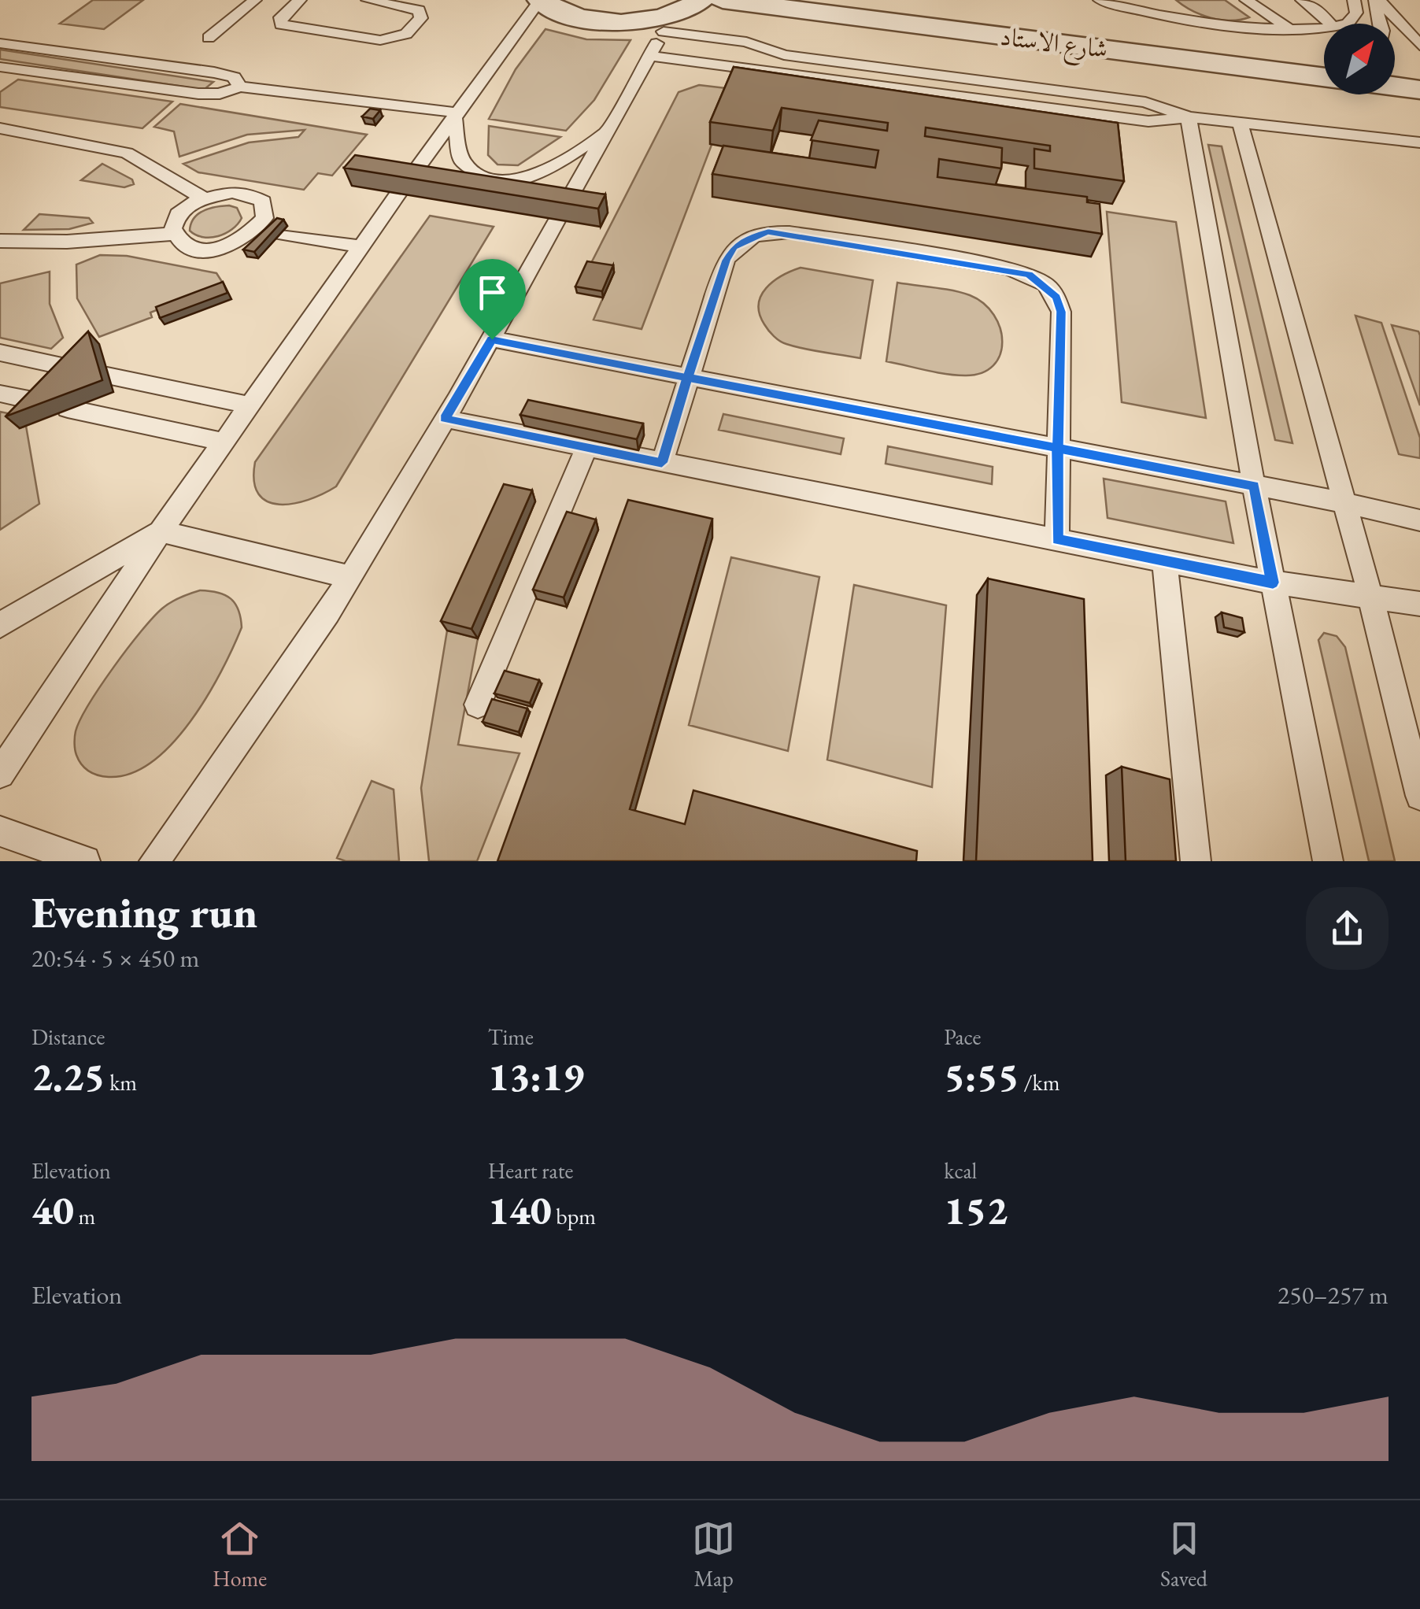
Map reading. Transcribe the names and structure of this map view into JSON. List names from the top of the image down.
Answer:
{
  "streets": {
    "street": ["شارع الاستاد"]
  },
  "north": "top right",
  "page": {
    "heading": ["Evening run", "20:54 · 5 × 450 m"],
    "stats": [
      ["Distance", "2.25 km"],
      ["Time", "13:19"],
      ["Pace", "5:55 /km"],
      ["Elevation", "40 m"],
      ["Heart rate", "140 bpm"],
      ["kcal", "152"]
    ],
    "chart": ["Elevation", "250–257 m"],
    "tabs": ["Home", "Map", "Saved"]
  }
}
